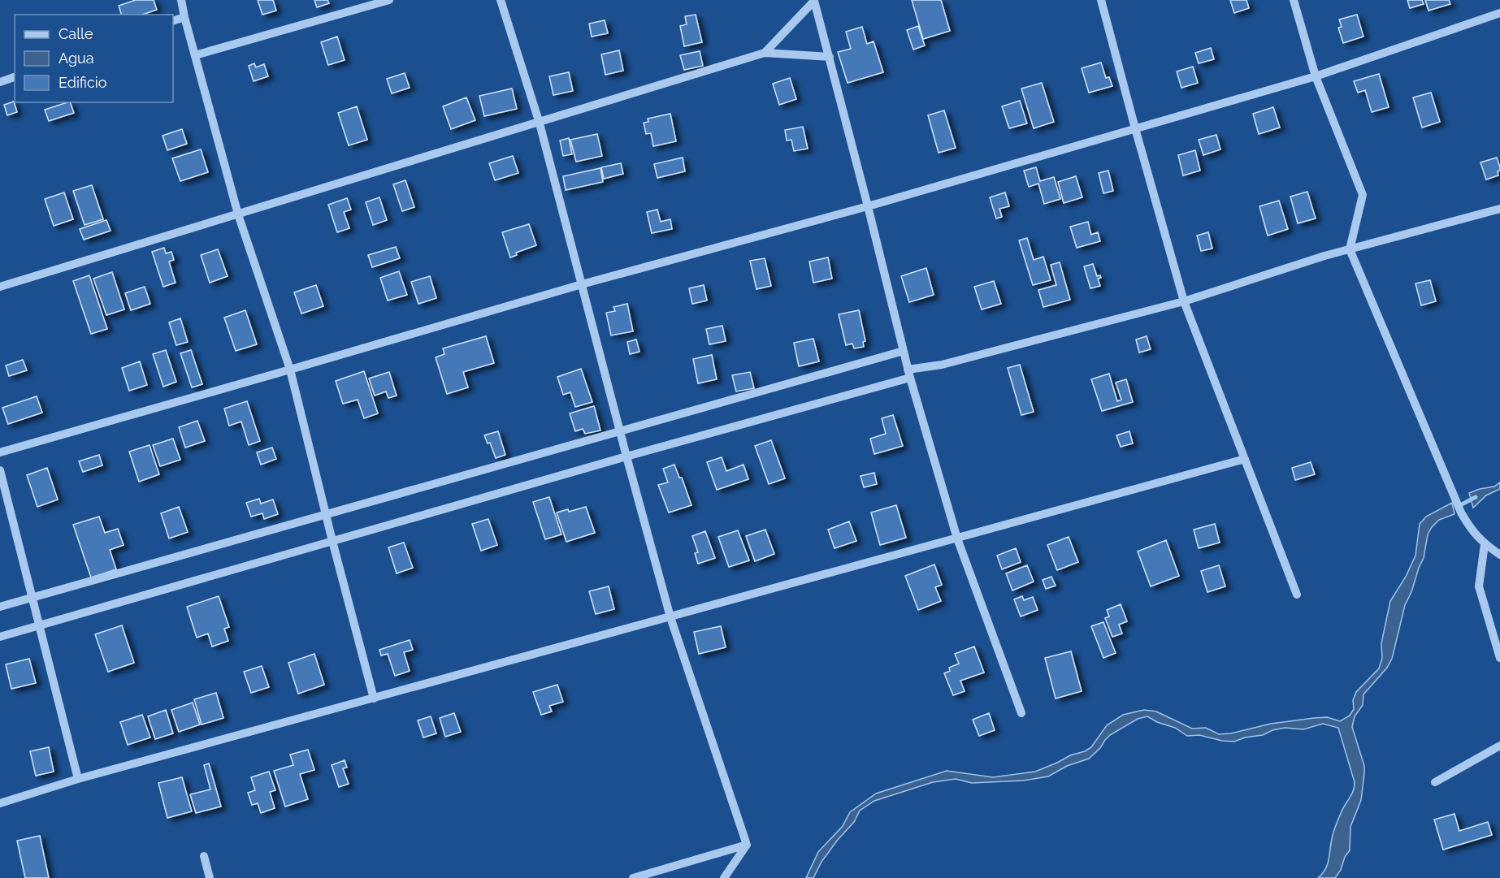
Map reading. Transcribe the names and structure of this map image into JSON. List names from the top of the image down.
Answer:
{
  "legend": ["Calle", "Agua", "Edificio"]
}
